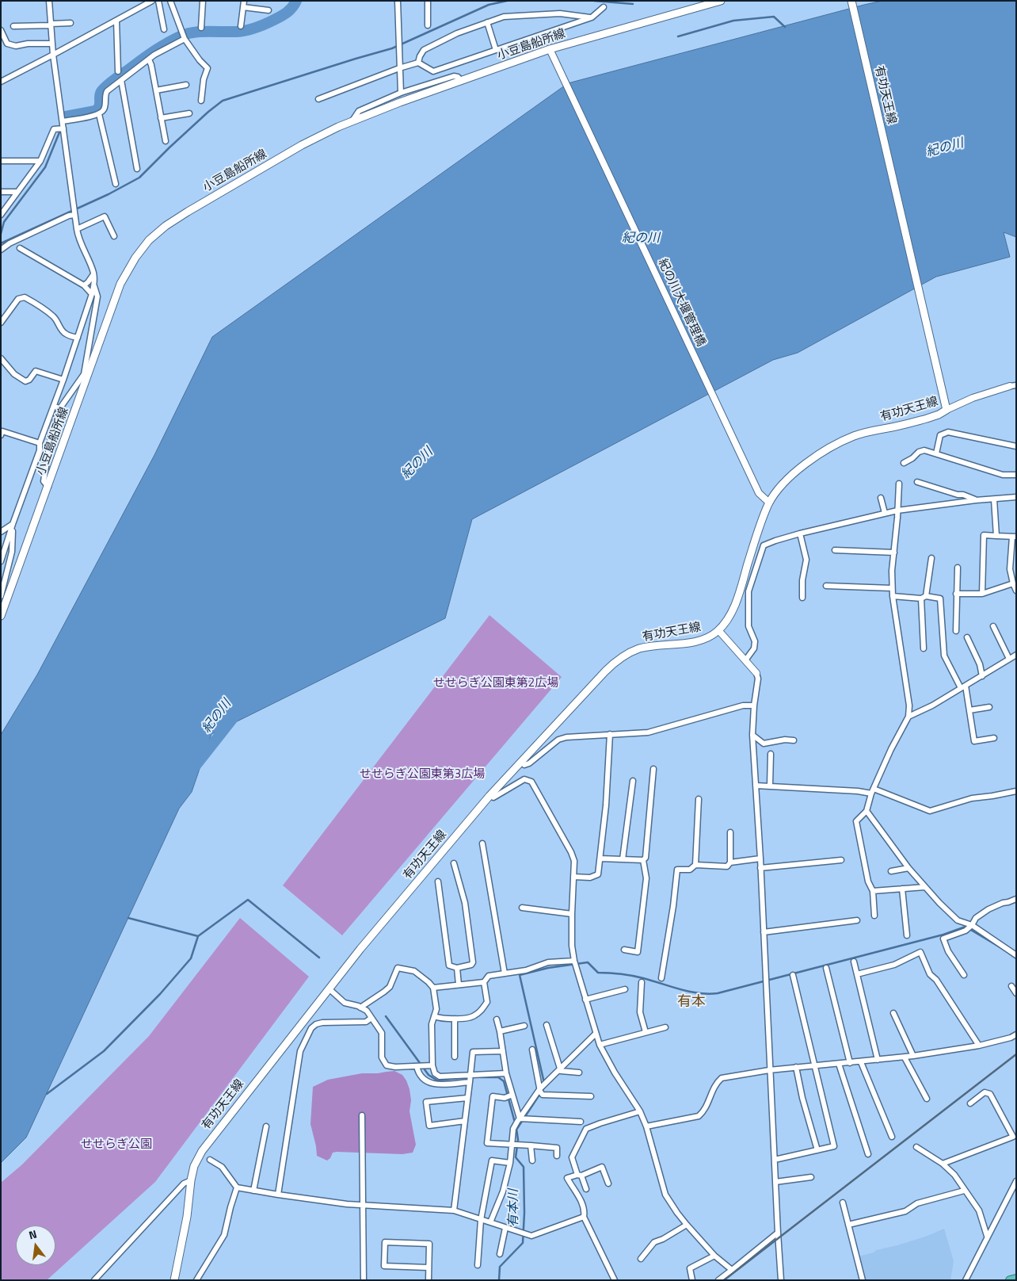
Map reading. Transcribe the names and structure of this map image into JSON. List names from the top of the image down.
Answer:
{
  "streets": {
    "main road": ["小豆島船所線", "有功天王線"],
    "street": ["紀の川大堰管理橋"]
  },
  "crossings": [
    ["小豆島船所線", "紀の川大堰管理橋"],
    ["有功天王線", "紀の川大堰管理橋"]
  ],
  "districts": ["有本"],
  "water": ["紀の川", "有本川"],
  "parks": ["せせらぎ公園東第2広場", "せせらぎ公園東第3広場", "せせらぎ公園"],
  "north": "top"
}
